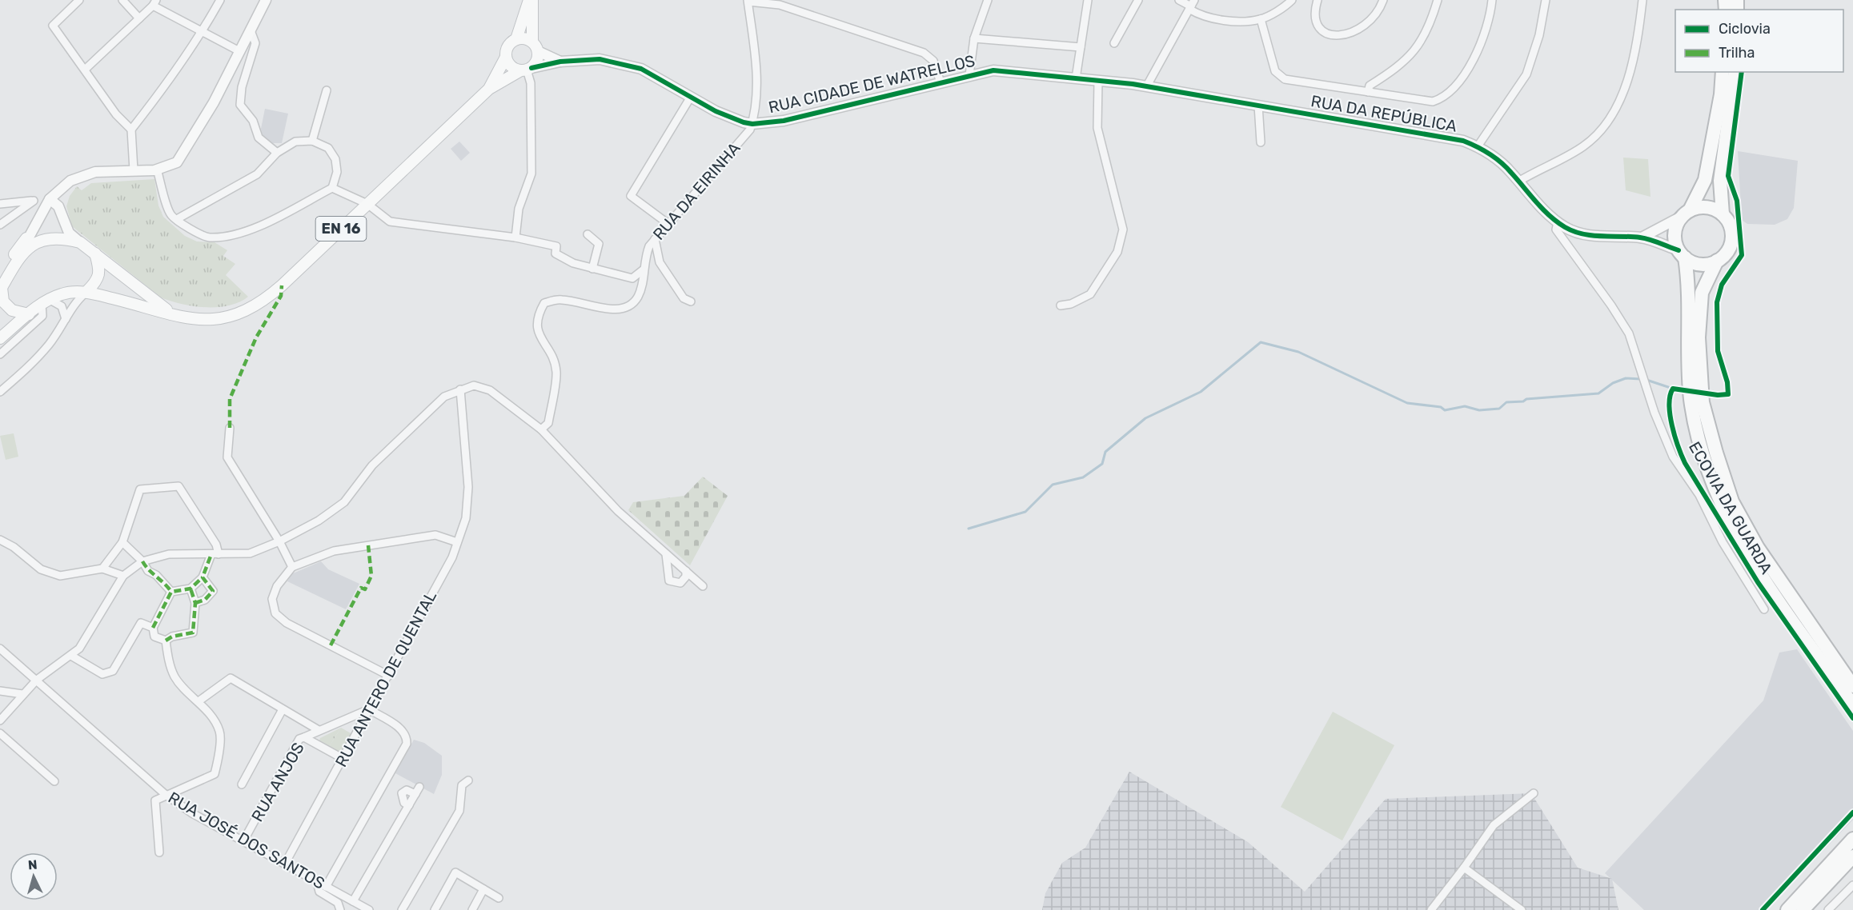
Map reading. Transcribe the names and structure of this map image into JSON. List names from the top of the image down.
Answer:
{
  "streets": {
    "main road": ["EN 16"],
    "street": [
      "RUA CIDADE DE WATRELLOS",
      "RUA DA REPÚBLICA",
      "RUA DA EIRINHA",
      "RUA ANTERO DE QUENTAL",
      "RUA ANJOS",
      "RUA JOSÉ DOS SANTOS"
    ],
    "cycle path": ["ECOVIA DA GUARDA"]
  },
  "crossings": [
    ["RUA CIDADE DE WATRELLOS", "RUA DA REPÚBLICA"],
    ["RUA CIDADE DE WATRELLOS", "RUA DA EIRINHA"],
    ["RUA CIDADE DE WATRELLOS", "EN 16"],
    ["RUA ANTERO DE QUENTAL", "RUA ANJOS"],
    ["RUA ANTERO DE QUENTAL", "RUA JOSÉ DOS SANTOS"],
    ["RUA ANJOS", "RUA JOSÉ DOS SANTOS"]
  ],
  "legend": ["Ciclovia", "Trilha"],
  "north": "top"
}
